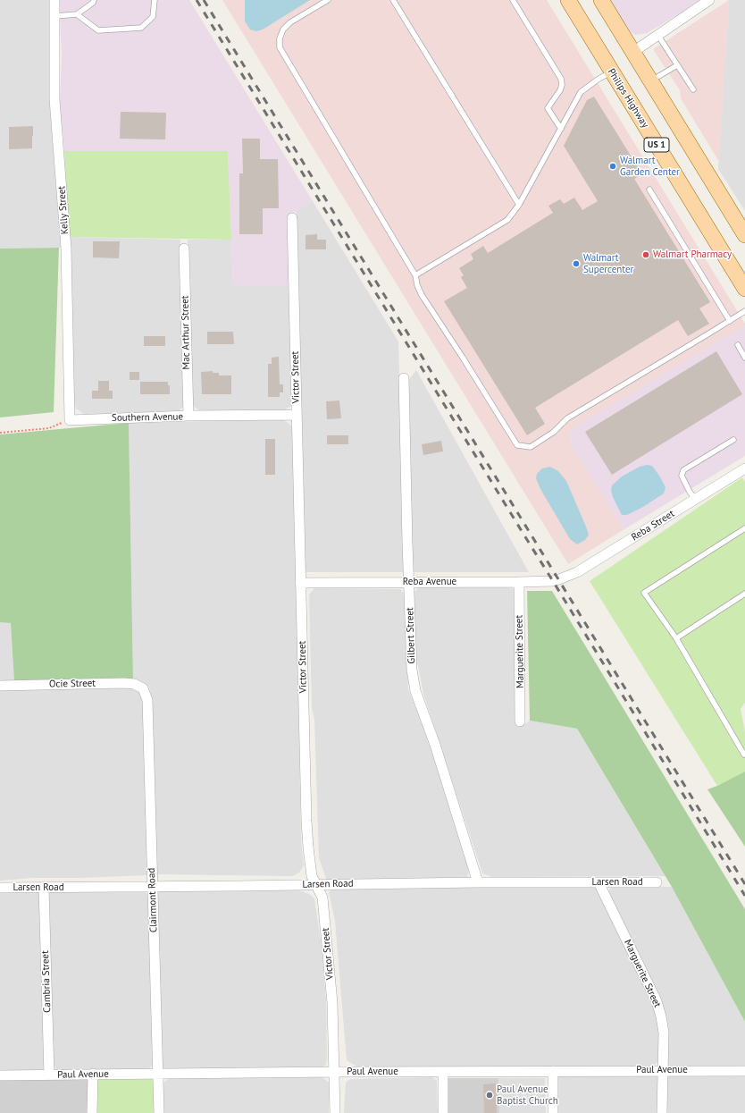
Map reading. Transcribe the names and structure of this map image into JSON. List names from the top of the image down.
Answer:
{
  "streets": {
    "main road": ["Philips Highway", "US 1"],
    "street": [
      "Kelly Street",
      "Mac Arthur Street",
      "Victor Street",
      "Southern Avenue",
      "Reba Street",
      "Reba Avenue",
      "Gilbert Street",
      "Marguerite Street",
      "Ocie Street",
      "Larsen Road",
      "Clairmont Road",
      "Cambria Street",
      "Paul Avenue"
    ]
  },
  "crossings": [
    ["Kelly Street", "Southern Avenue"],
    ["Mac Arthur Street", "Southern Avenue"],
    ["Victor Street", "Southern Avenue"],
    ["Victor Street", "Reba Avenue"],
    ["Victor Street", "Larsen Road"],
    ["Victor Street", "Paul Avenue"],
    ["Reba Street", "Reba Avenue"],
    ["Reba Avenue", "Gilbert Street"],
    ["Reba Avenue", "Marguerite Street"],
    ["Gilbert Street", "Larsen Road"],
    ["Marguerite Street", "Larsen Road"],
    ["Marguerite Street", "Paul Avenue"],
    ["Ocie Street", "Clairmont Road"],
    ["Larsen Road", "Clairmont Road"],
    ["Larsen Road", "Cambria Street"],
    ["Clairmont Road", "Paul Avenue"],
    ["Cambria Street", "Paul Avenue"]
  ],
  "places": [
    "Walmart Garden Center",
    "Walmart Pharmacy",
    "Walmart Supercenter",
    "Paul Avenue Baptist Church"
  ]
}
